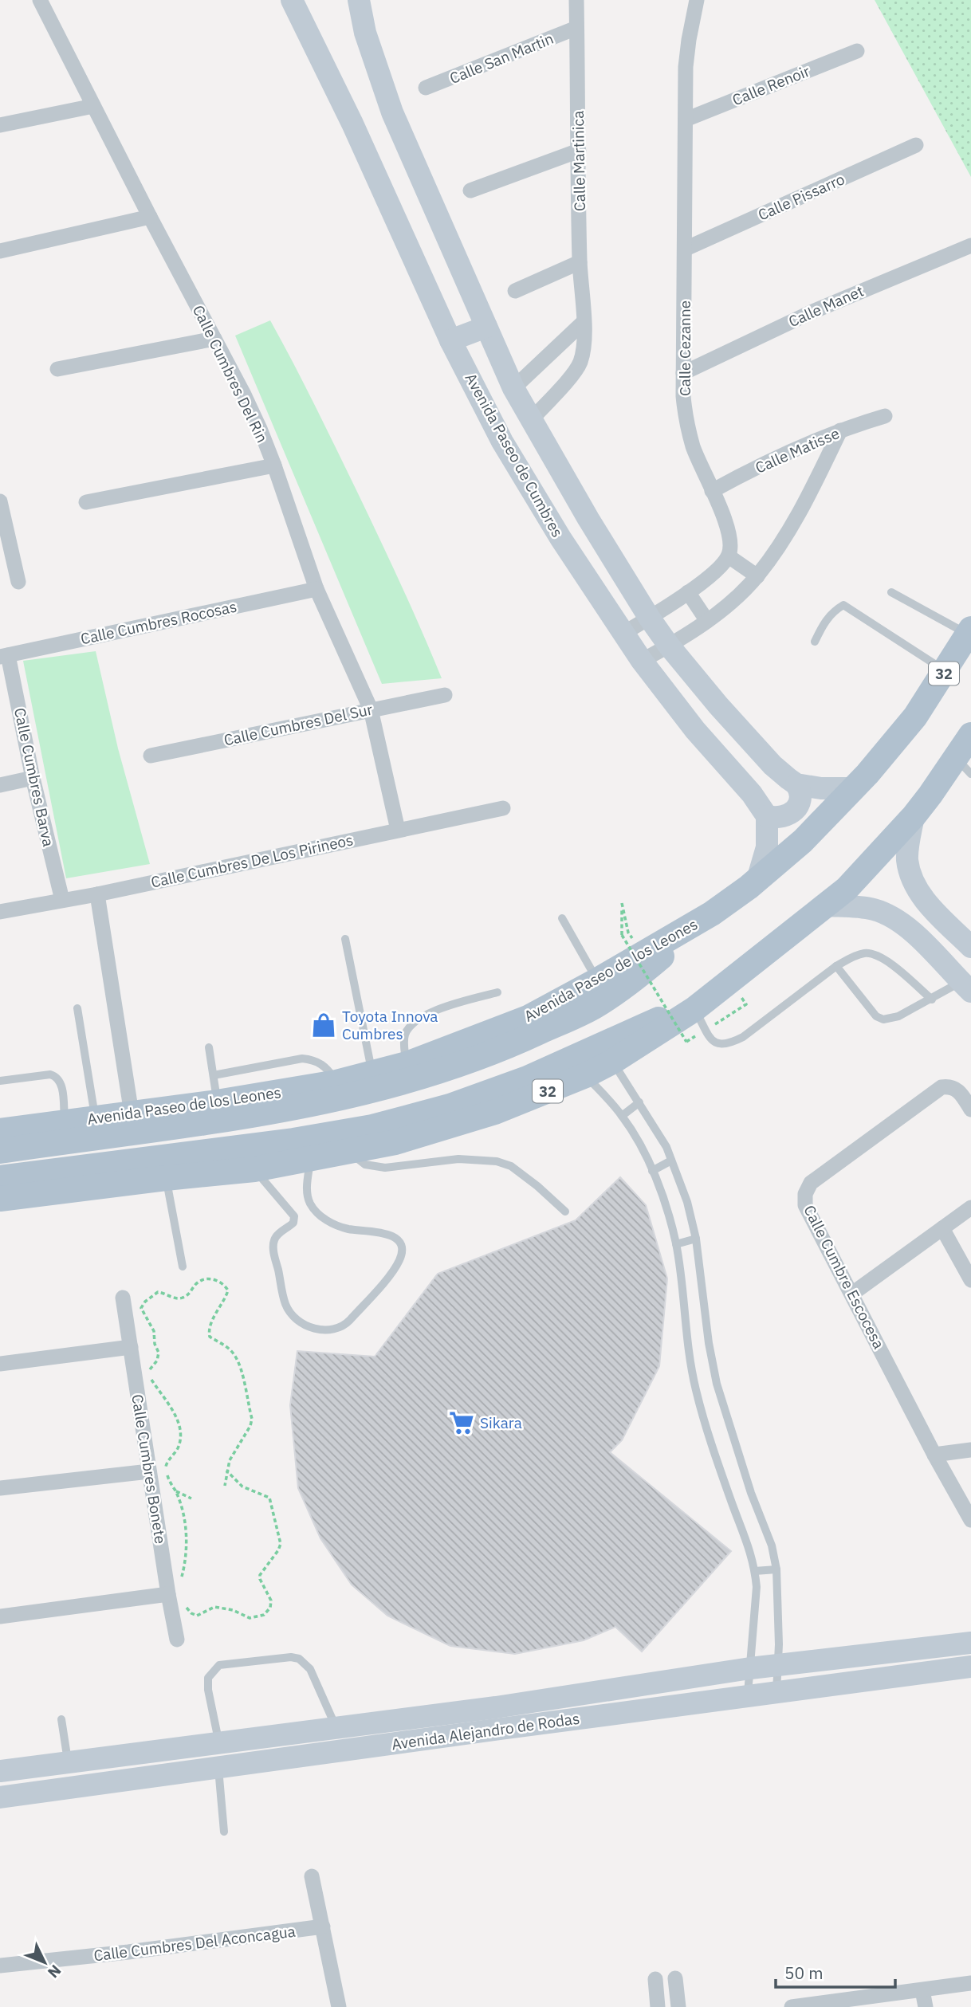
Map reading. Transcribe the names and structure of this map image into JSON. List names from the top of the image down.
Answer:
{
  "streets": {
    "main road": ["32", "Avenida Paseo de los Leones"],
    "street": [
      "Calle San Martin",
      "Calle Renoir",
      "Calle Martinica",
      "Calle Pissarro",
      "Calle Manet",
      "Calle Cezanne",
      "Calle Cumbres Del Rin",
      "Calle Matisse",
      "Avenida Paseo de Cumbres",
      "Calle Cumbres Rocosas",
      "Calle Cumbres Del Sur",
      "Calle Cumbres Barva",
      "Calle Cumbres De Los Pirineos",
      "Calle Cumbre Escocesa",
      "Calle Cumbres Bonete",
      "Avenida Alejandro de Rodas",
      "Calle Cumbres Del Aconcagua"
    ]
  },
  "crossings": [
    ["Calle San Martin", "Calle Martinica"],
    ["Calle Renoir", "Calle Cezanne"],
    ["Calle Martinica", "Avenida Paseo de Cumbres"],
    ["Calle Pissarro", "Calle Cezanne"],
    ["Calle Manet", "Calle Cezanne"],
    ["Calle Cezanne", "Calle Matisse"],
    ["Calle Cumbres Del Rin", "Calle Cumbres Rocosas"],
    ["Calle Cumbres Del Rin", "Calle Cumbres Del Sur"],
    ["Calle Cumbres Del Rin", "Calle Cumbres De Los Pirineos"],
    ["Calle Cumbres Rocosas", "Calle Cumbres Barva"],
    ["Calle Cumbres Barva", "Calle Cumbres De Los Pirineos"]
  ],
  "places": {
    "shop": ["Toyota Innova Cumbres"],
    "supermarket": ["Sikara"]
  },
  "scale_bar": "50 m",
  "north": "bottom right"
}
